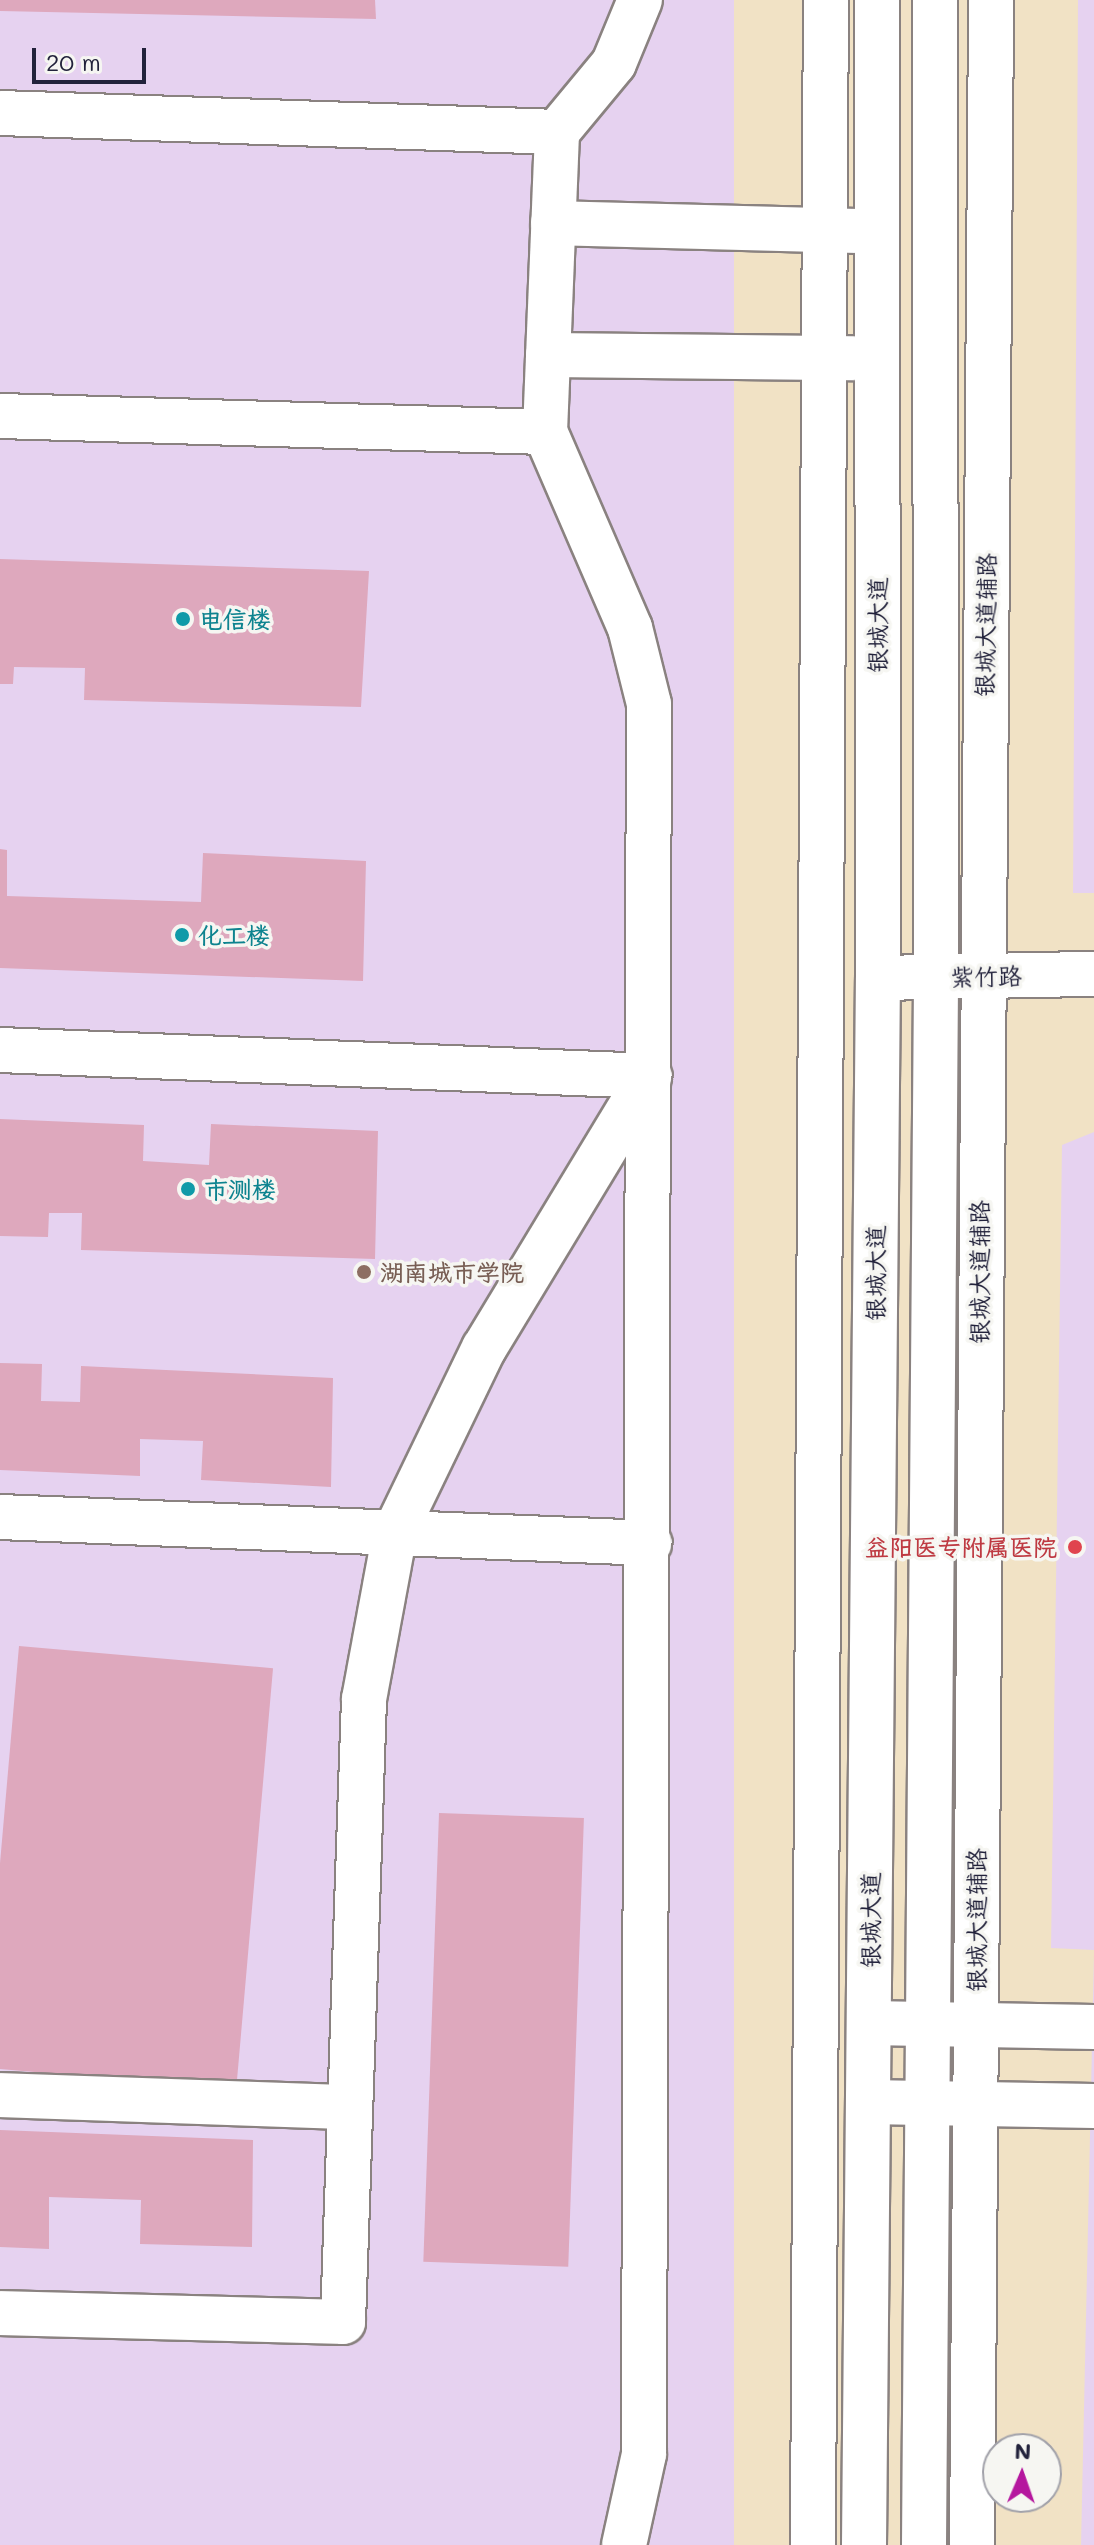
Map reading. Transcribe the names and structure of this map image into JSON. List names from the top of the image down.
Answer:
{
  "streets": {
    "street": ["银城大道", "银城大道辅路", "紫竹路"]
  },
  "crossings": [
    ["银城大道", "紫竹路"],
    ["银城大道辅路", "紫竹路"]
  ],
  "places": [
    "电信楼",
    "化工楼",
    "市测楼",
    "湖南城市学院",
    "益阳医专附属医院"
  ],
  "scale_bar": "20 m",
  "north": "top"
}
